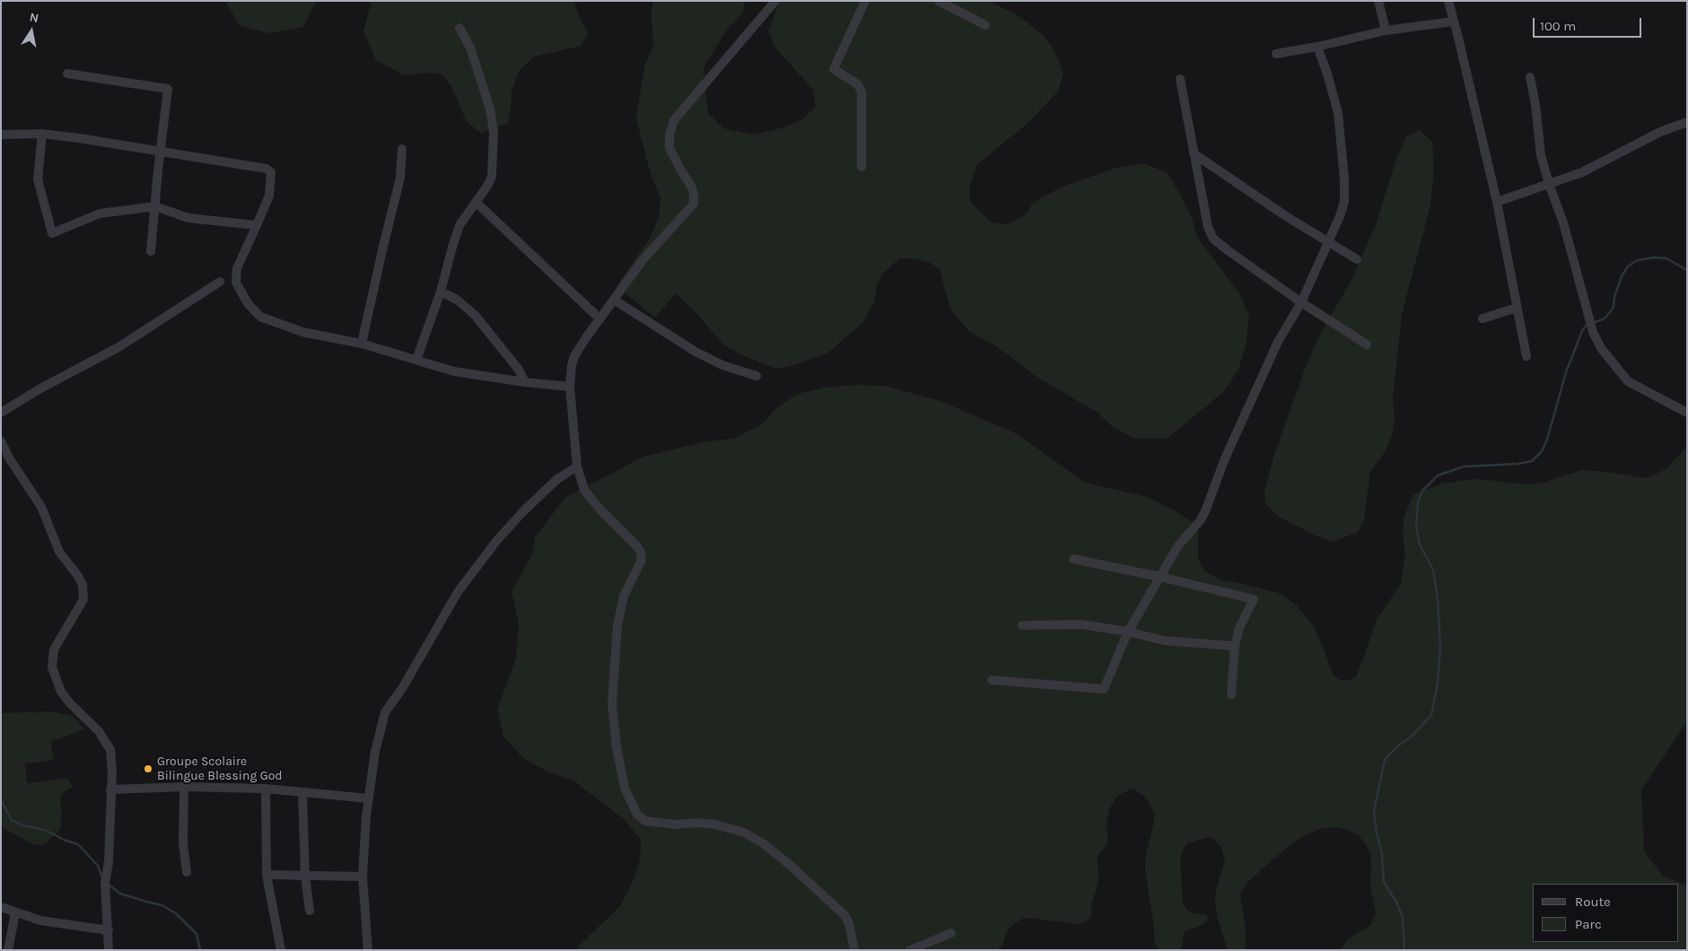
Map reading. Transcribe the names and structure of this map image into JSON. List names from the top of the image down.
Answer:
{
  "places": ["Groupe Scolaire Bilingue Blessing God"],
  "legend": ["Route", "Parc"],
  "scale_bar": "100 m",
  "north": "top"
}
